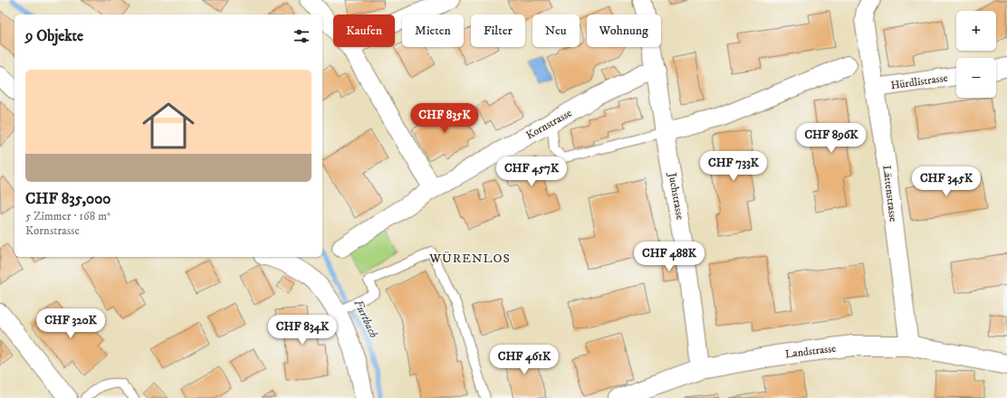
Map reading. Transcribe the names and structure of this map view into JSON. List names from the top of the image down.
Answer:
{
  "streets": {
    "main road": ["Landstrasse"],
    "street": [
      "Hürdlistrasse",
      "Kornstrasse",
      "Lättenstrasse",
      "Juchstrasse"
    ]
  },
  "crossings": [
    ["Hürdlistrasse", "Lättenstrasse"],
    ["Kornstrasse", "Juchstrasse"],
    ["Lättenstrasse", "Landstrasse"],
    ["Juchstrasse", "Landstrasse"]
  ],
  "districts": ["WÜRENLOS"],
  "water": ["Furtbach"],
  "page": {
    "map_buttons": ["+", "−"],
    "chip": [
      "Kaufen",
      "Mieten",
      "Filter",
      "Neu",
      "Wohnung"
    ],
    "heading": "9 Objekte",
    "list": [
      {
        "name": "CHF 835,000",
        "note": "5 Zimmer · 168 m² · Kornstrasse"
      }
    ],
    "price": [
      "CHF 835K",
      "CHF 896K",
      "CHF 733K",
      "CHF 457K",
      "CHF 345K",
      "CHF 488K",
      "CHF 320K",
      "CHF 834K",
      "CHF 461K"
    ]
  }
}
